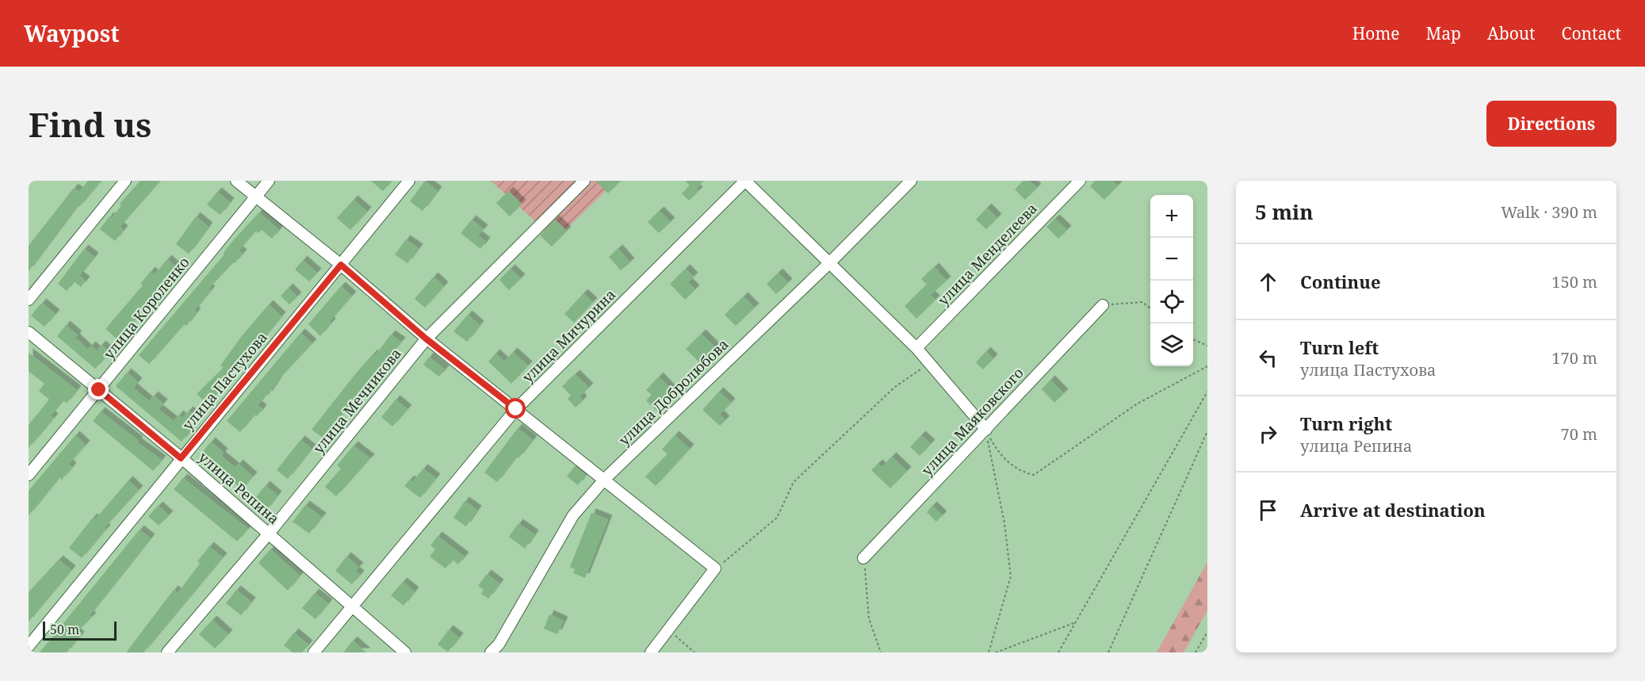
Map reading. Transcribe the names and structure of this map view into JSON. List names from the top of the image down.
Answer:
{
  "streets": {
    "street": [
      "улица Менделеева",
      "улица Короленко",
      "улица Мичурина",
      "улица Пастухова",
      "улица Добролюбова",
      "улица Мечникова",
      "улица Маяковского",
      "улица Репина"
    ]
  },
  "crossings": [
    ["улица Короленко", "улица Репина"],
    ["улица Мичурина", "улица Репина"],
    ["улица Пастухова", "улица Репина"],
    ["улица Мечникова", "улица Репина"]
  ],
  "scale_bar": "50 m",
  "page": {
    "header": "Waypost",
    "nav": [
      "Home",
      "Map",
      "About",
      "Contact"
    ],
    "buttons": "Directions",
    "title": "Find us",
    "heading": ["5 min", "Walk · 390 m"],
    "map_buttons": ["+", "−"],
    "list": [
      ["Continue", "150 m"],
      ["Turn left", "улица Пастухова", "170 m"],
      ["Turn right", "улица Репина", "70 m"],
      "Arrive at destination"
    ],
    "scale": "50 m"
  }
}
